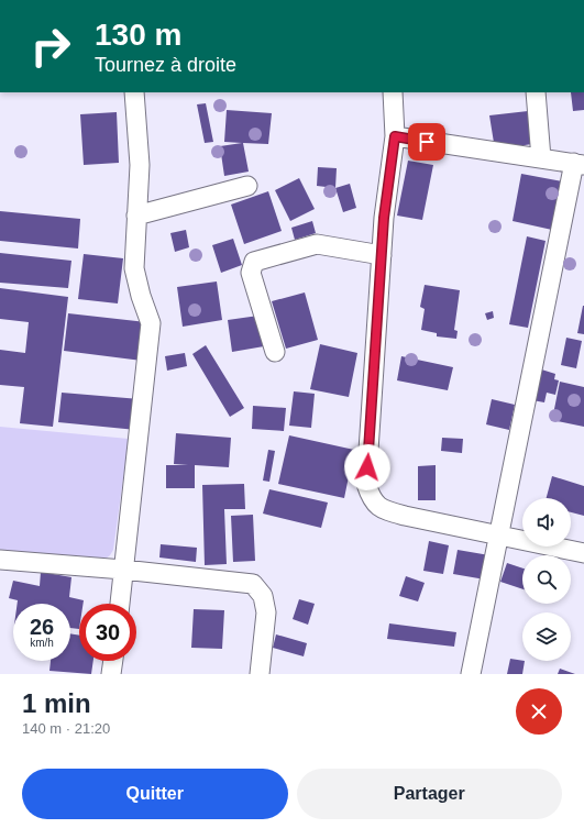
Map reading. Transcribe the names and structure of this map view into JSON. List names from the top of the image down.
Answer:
{
  "page": {
    "turn": ["130 m", "Tournez à droite"],
    "speed": "26 km/h",
    "limit": "30",
    "heading": ["1 min", "140 m · 21:20"],
    "buttons": ["Quitter", "Partager"]
  }
}
